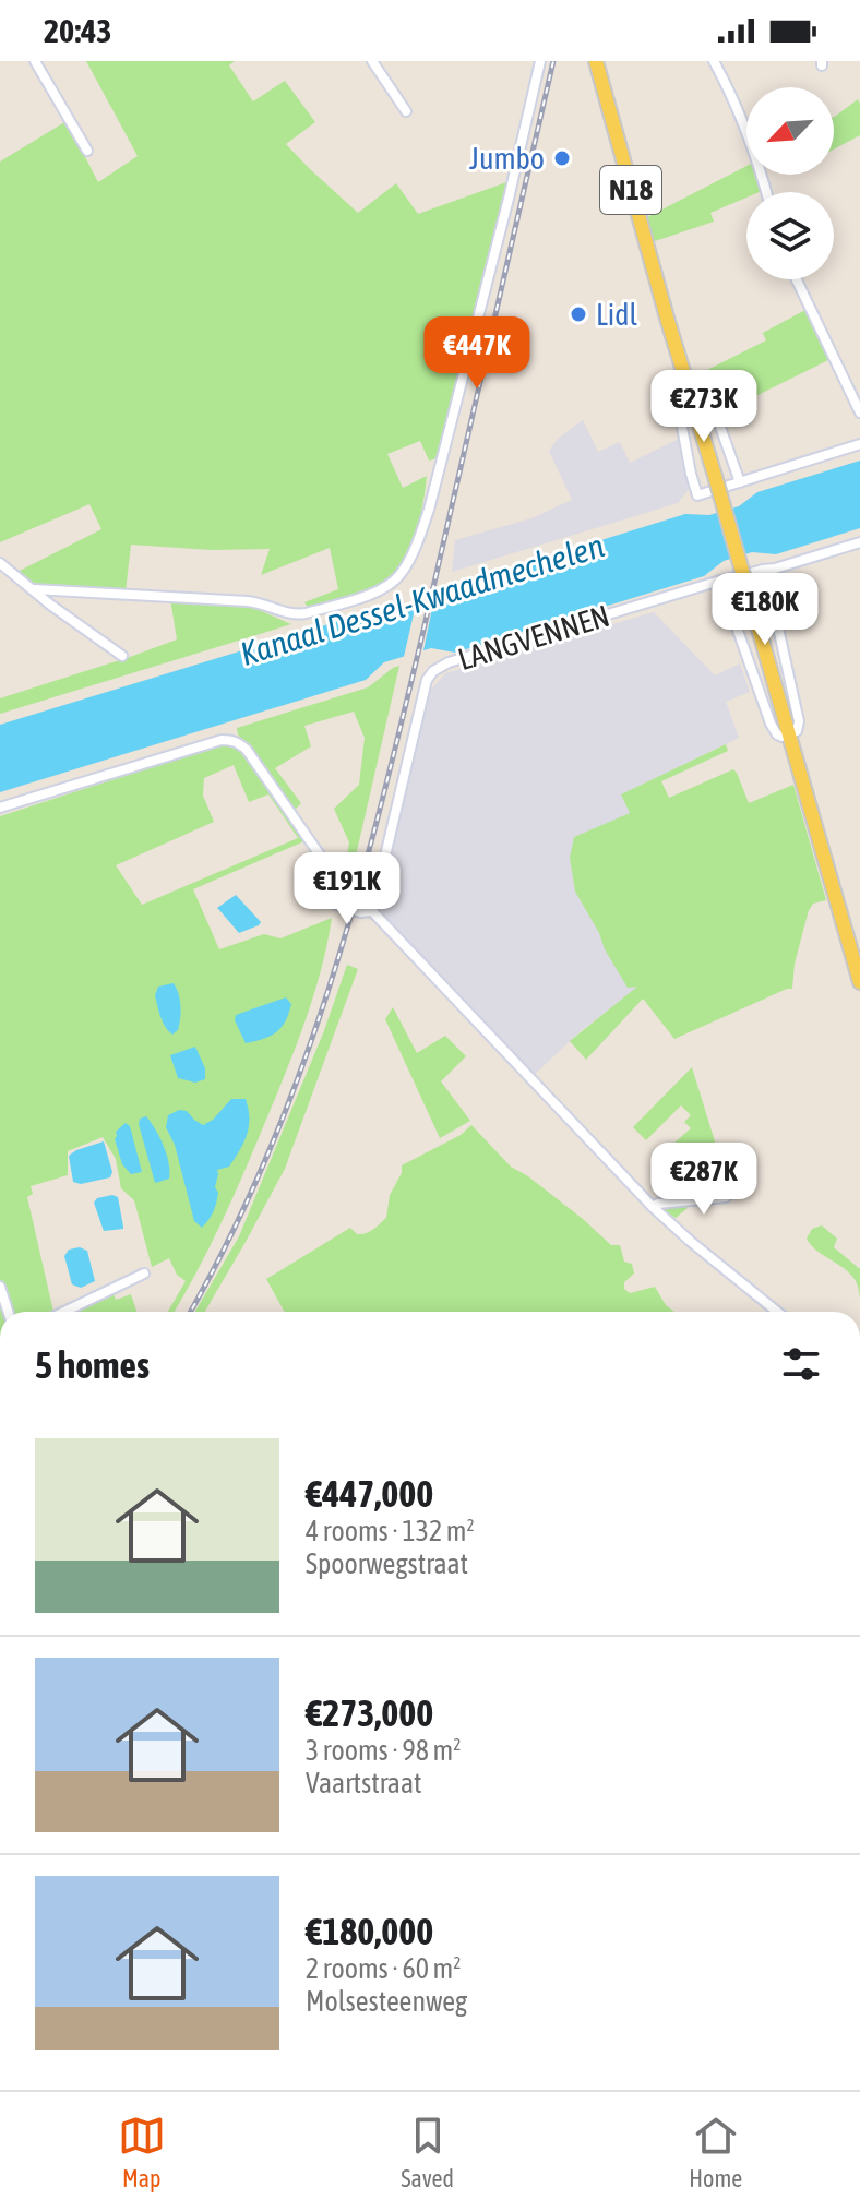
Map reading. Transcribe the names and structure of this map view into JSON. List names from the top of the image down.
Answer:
{
  "streets": {
    "main road": ["N18"],
    "street": ["LANGVENNEN"]
  },
  "water": ["Kanaal Dessel-Kwaadmechelen"],
  "places": ["Jumbo", "Lidl"],
  "north": "bottom left",
  "page": {
    "status": "20:43",
    "price": [
      "€447K",
      "€273K",
      "€180K",
      "€191K",
      "€287K"
    ],
    "heading": "5 homes",
    "list": [
      {
        "name": "€447,000",
        "note": "4 rooms · 132 m² · Spoorwegstraat"
      },
      {
        "name": "€273,000",
        "note": "3 rooms · 98 m² · Vaartstraat"
      },
      {
        "name": "€180,000",
        "note": "2 rooms · 60 m² · Molsesteenweg"
      }
    ],
    "tabs": ["Map", "Saved", "Home"]
  }
}
